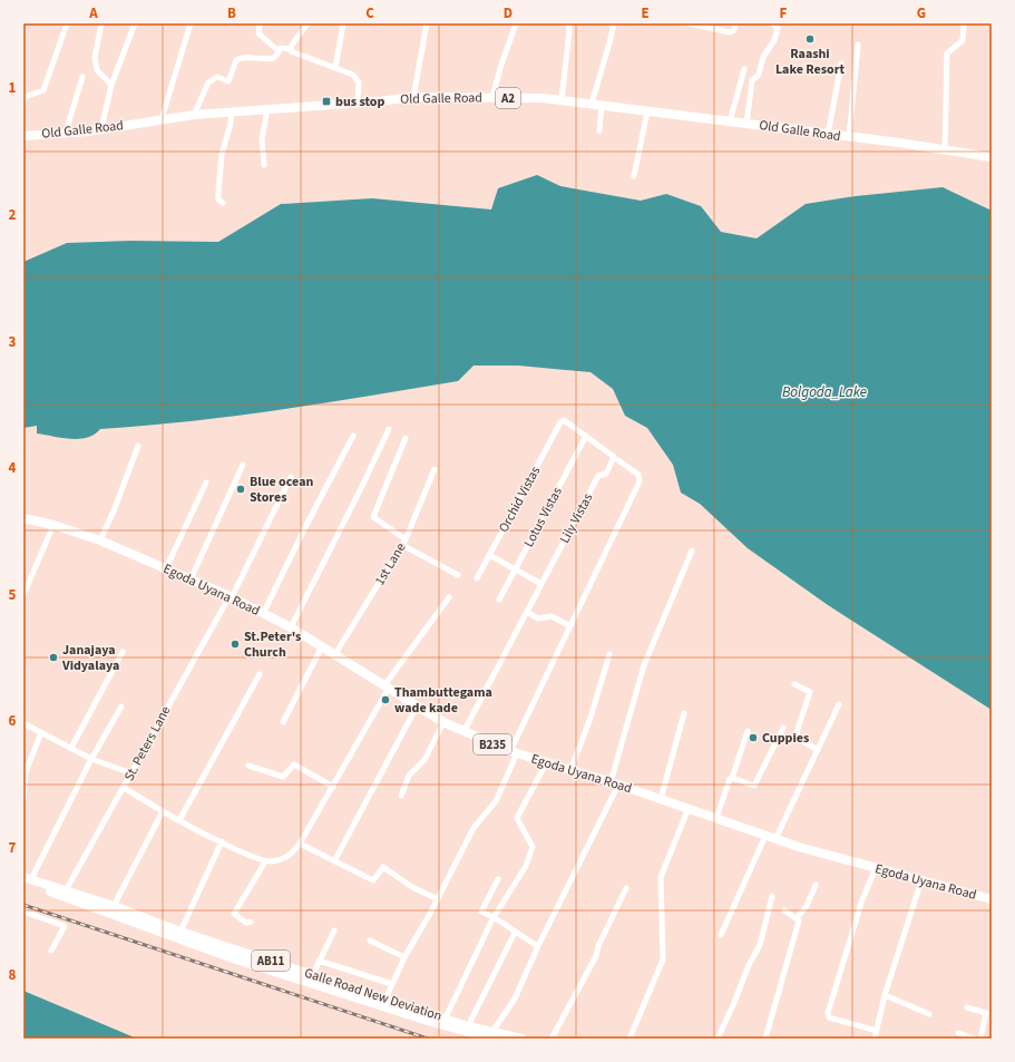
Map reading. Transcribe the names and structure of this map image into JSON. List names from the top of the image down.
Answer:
{
  "streets": {
    "main road": [
      "Old Galle Road",
      "A2",
      "Egoda Uyana Road",
      "B235",
      "AB11",
      "Galle Road New Deviation"
    ],
    "street": [
      "Orchid Vistas",
      "Lotus Vistas",
      "Lily Vistas",
      "1st Lane",
      "St. Peters Lane"
    ]
  },
  "crossings": [
    ["Orchid Vistas", "Lotus Vistas"],
    ["Lily Vistas", "Egoda Uyana Road"],
    ["1st Lane", "Egoda Uyana Road"],
    ["Egoda Uyana Road", "St. Peters Lane"],
    ["St. Peters Lane", "Galle Road New Deviation"]
  ],
  "water": ["Bolgoda_Lake"],
  "places": {
    "other": [
      "Raashi Lake Resort",
      "Blue ocean Stores",
      "St.Peter's Church",
      "Janajaya Vidyalaya",
      "Thambuttegama wade kade",
      "Cuppies"
    ],
    "transit": ["bus stop"]
  },
  "grid": {
    "columns": [
      "A",
      "B",
      "C",
      "D",
      "E",
      "F",
      "G"
    ],
    "rows": [
      "1",
      "2",
      "3",
      "4",
      "5",
      "6",
      "7",
      "8"
    ]
  }
}
